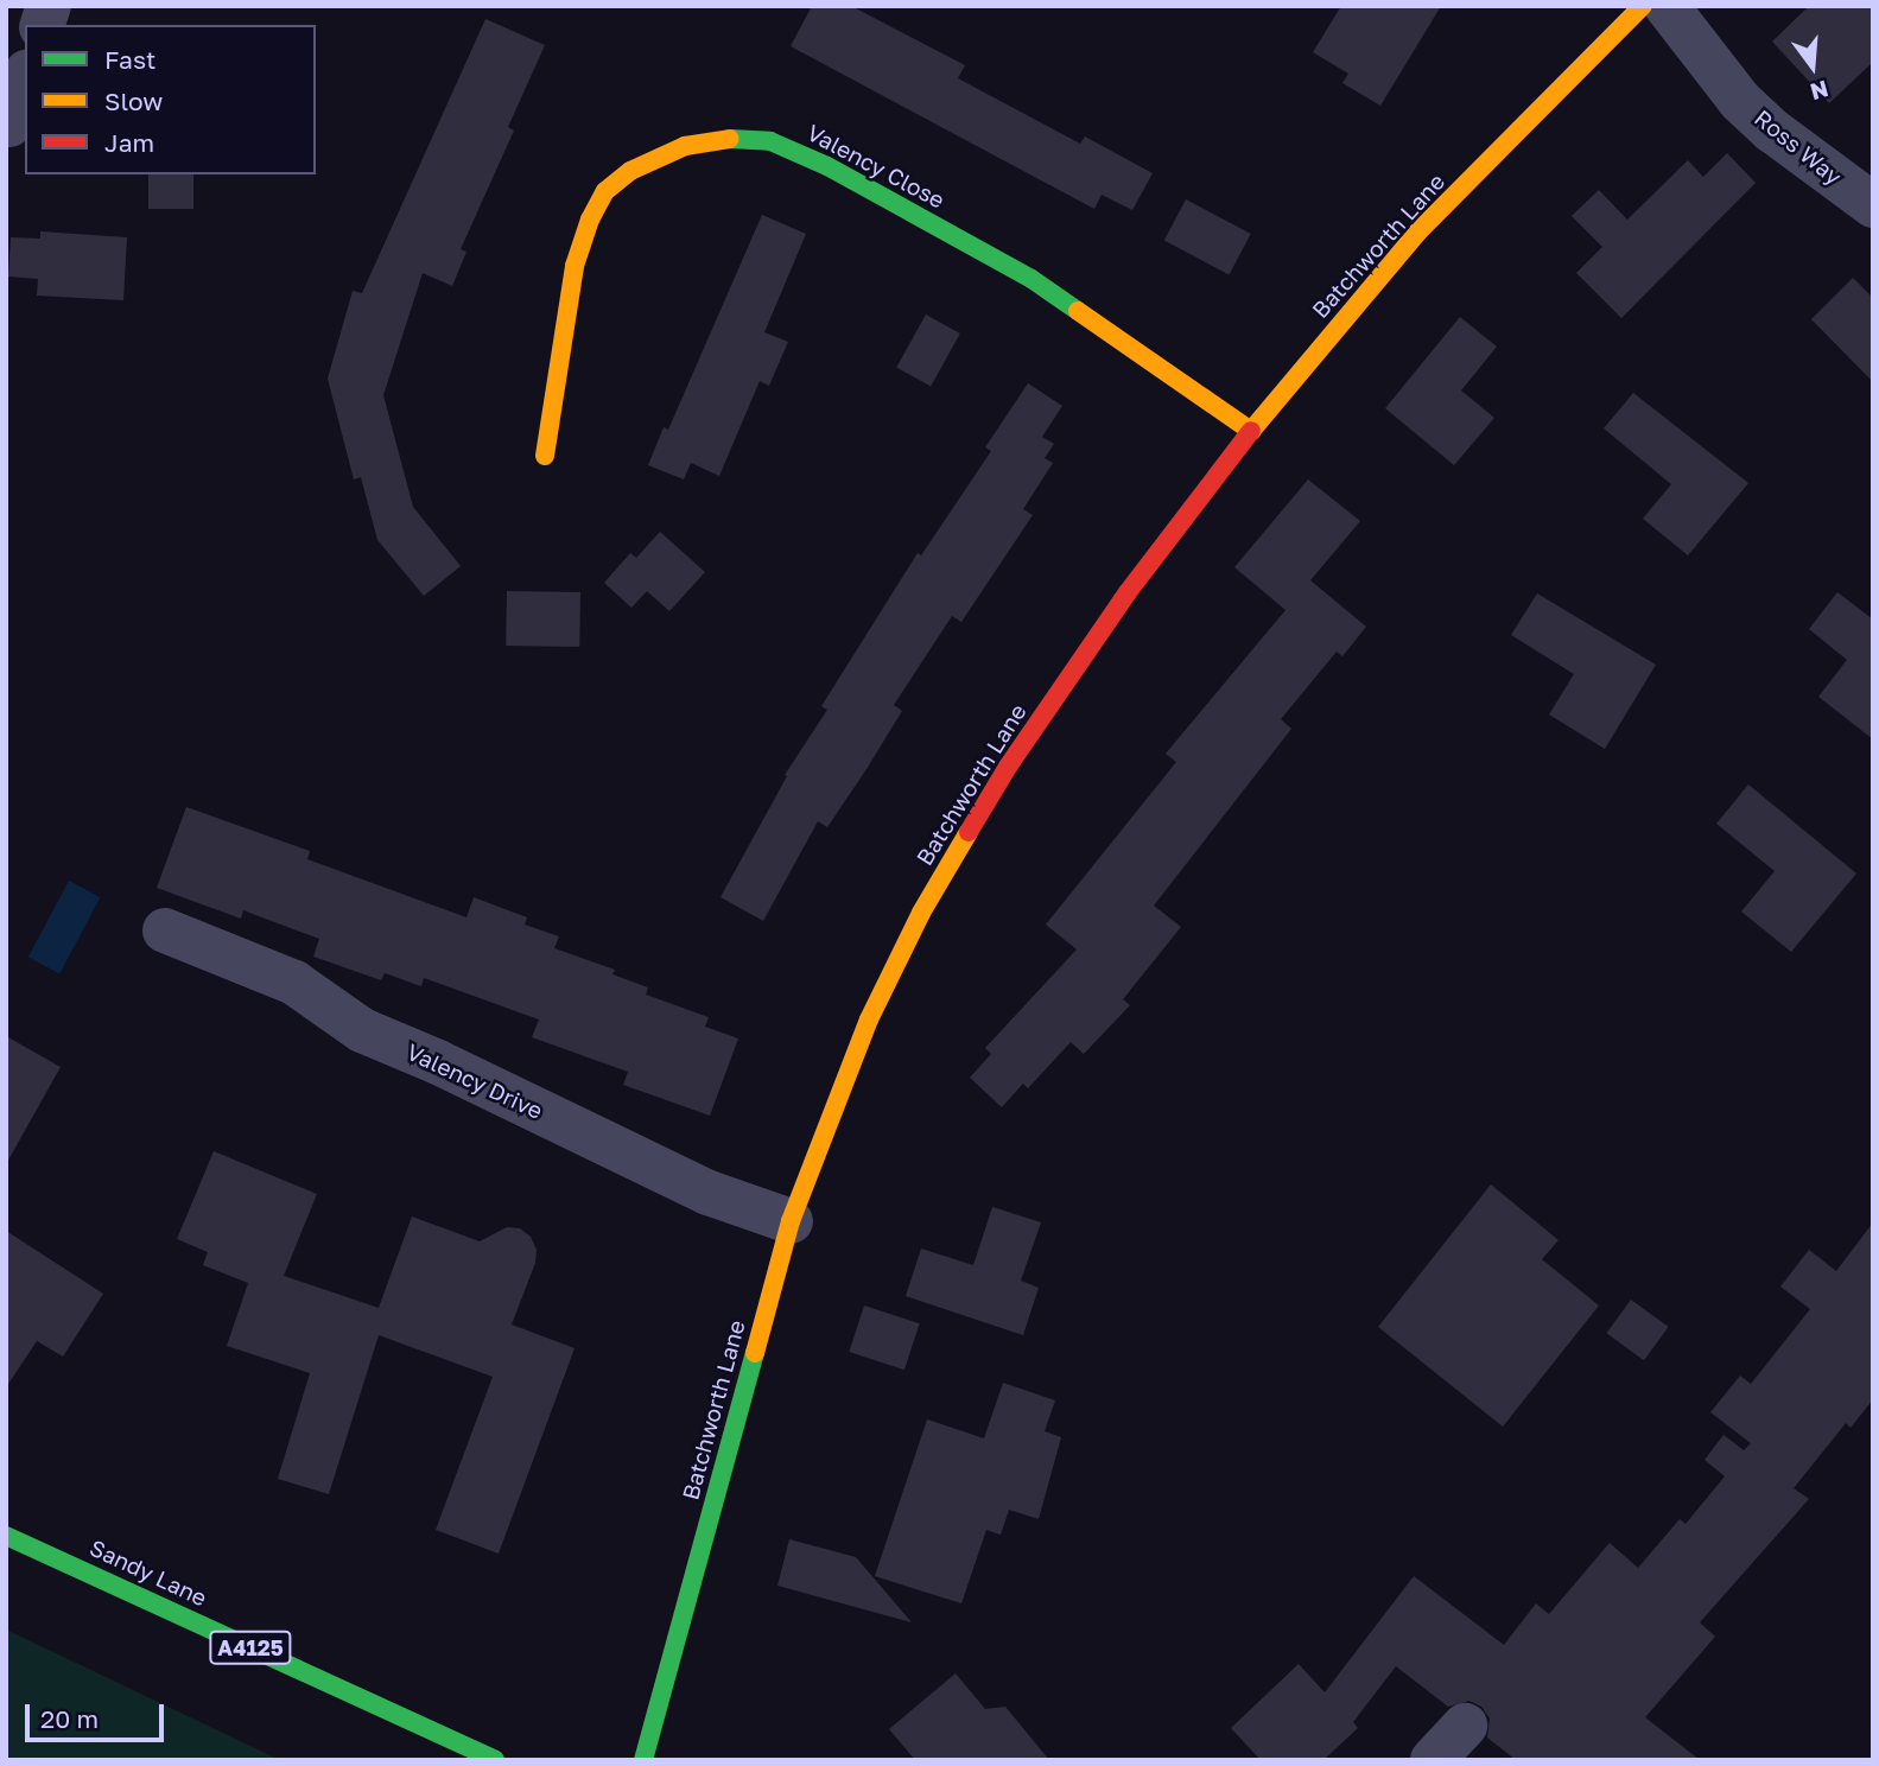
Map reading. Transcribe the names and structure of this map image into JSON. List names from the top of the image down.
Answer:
{
  "streets": {
    "street": [
      "Ross Way",
      "Valency Close",
      "Batchworth Lane",
      "Valency Drive",
      "Sandy Lane",
      "A4125"
    ]
  },
  "crossings": [
    ["Valency Close", "Batchworth Lane"],
    ["Batchworth Lane", "Valency Drive"]
  ],
  "legend": ["Fast", "Slow", "Jam"],
  "scale_bar": "20 m",
  "north": "bottom"
}
